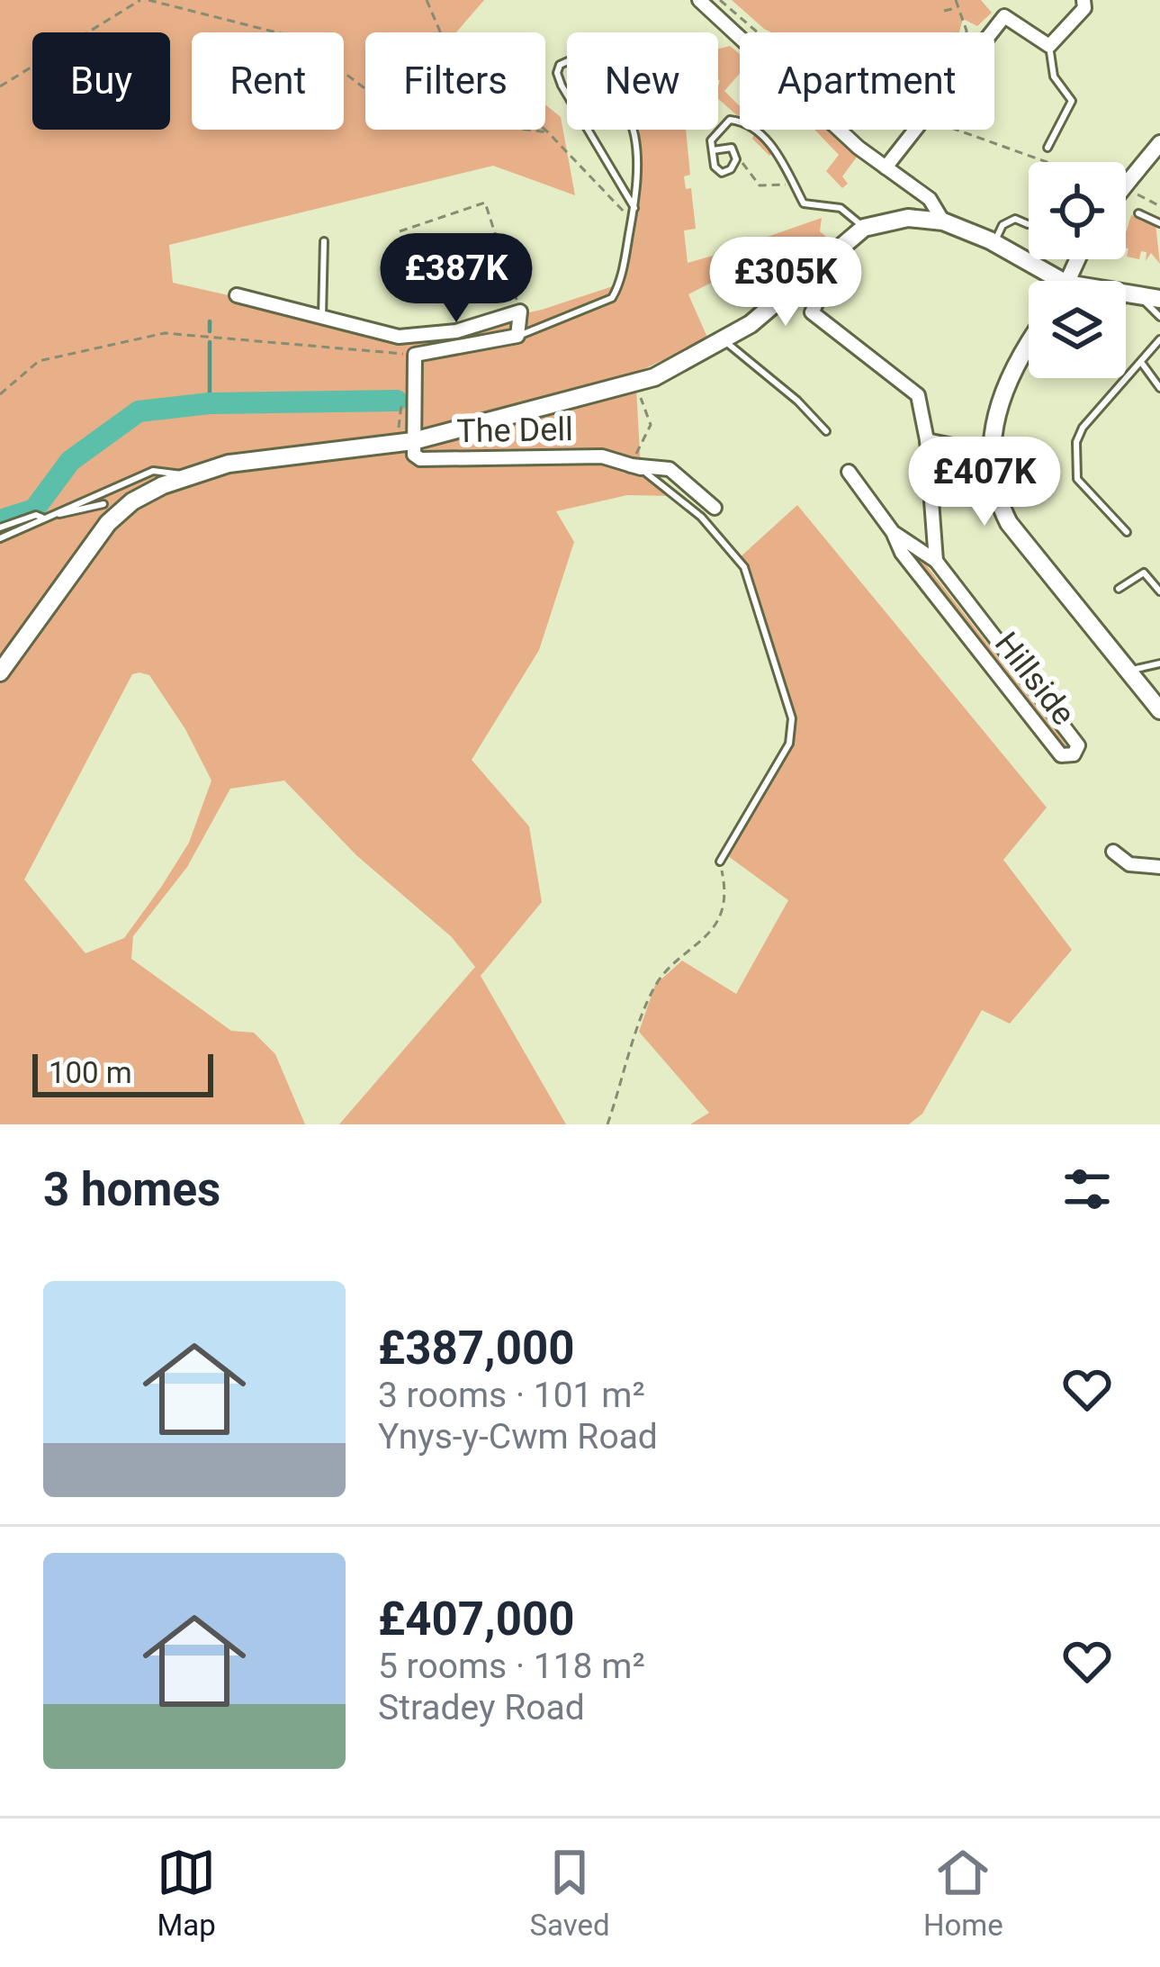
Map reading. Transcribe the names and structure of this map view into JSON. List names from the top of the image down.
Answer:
{
  "streets": {
    "street": ["The Dell", "Hillside"]
  },
  "scale_bar": "100 m",
  "page": {
    "chip": [
      "Buy",
      "Rent",
      "Filters",
      "New",
      "Apartment"
    ],
    "price": ["£387K", "£305K", "£407K"],
    "scale": "100 m",
    "heading": "3 homes",
    "list": [
      {
        "name": "£387,000",
        "note": "3 rooms · 101 m² · Ynys-y-Cwm Road"
      },
      {
        "name": "£407,000",
        "note": "5 rooms · 118 m² · Stradey Road"
      }
    ],
    "tabs": ["Map", "Saved", "Home"]
  }
}
